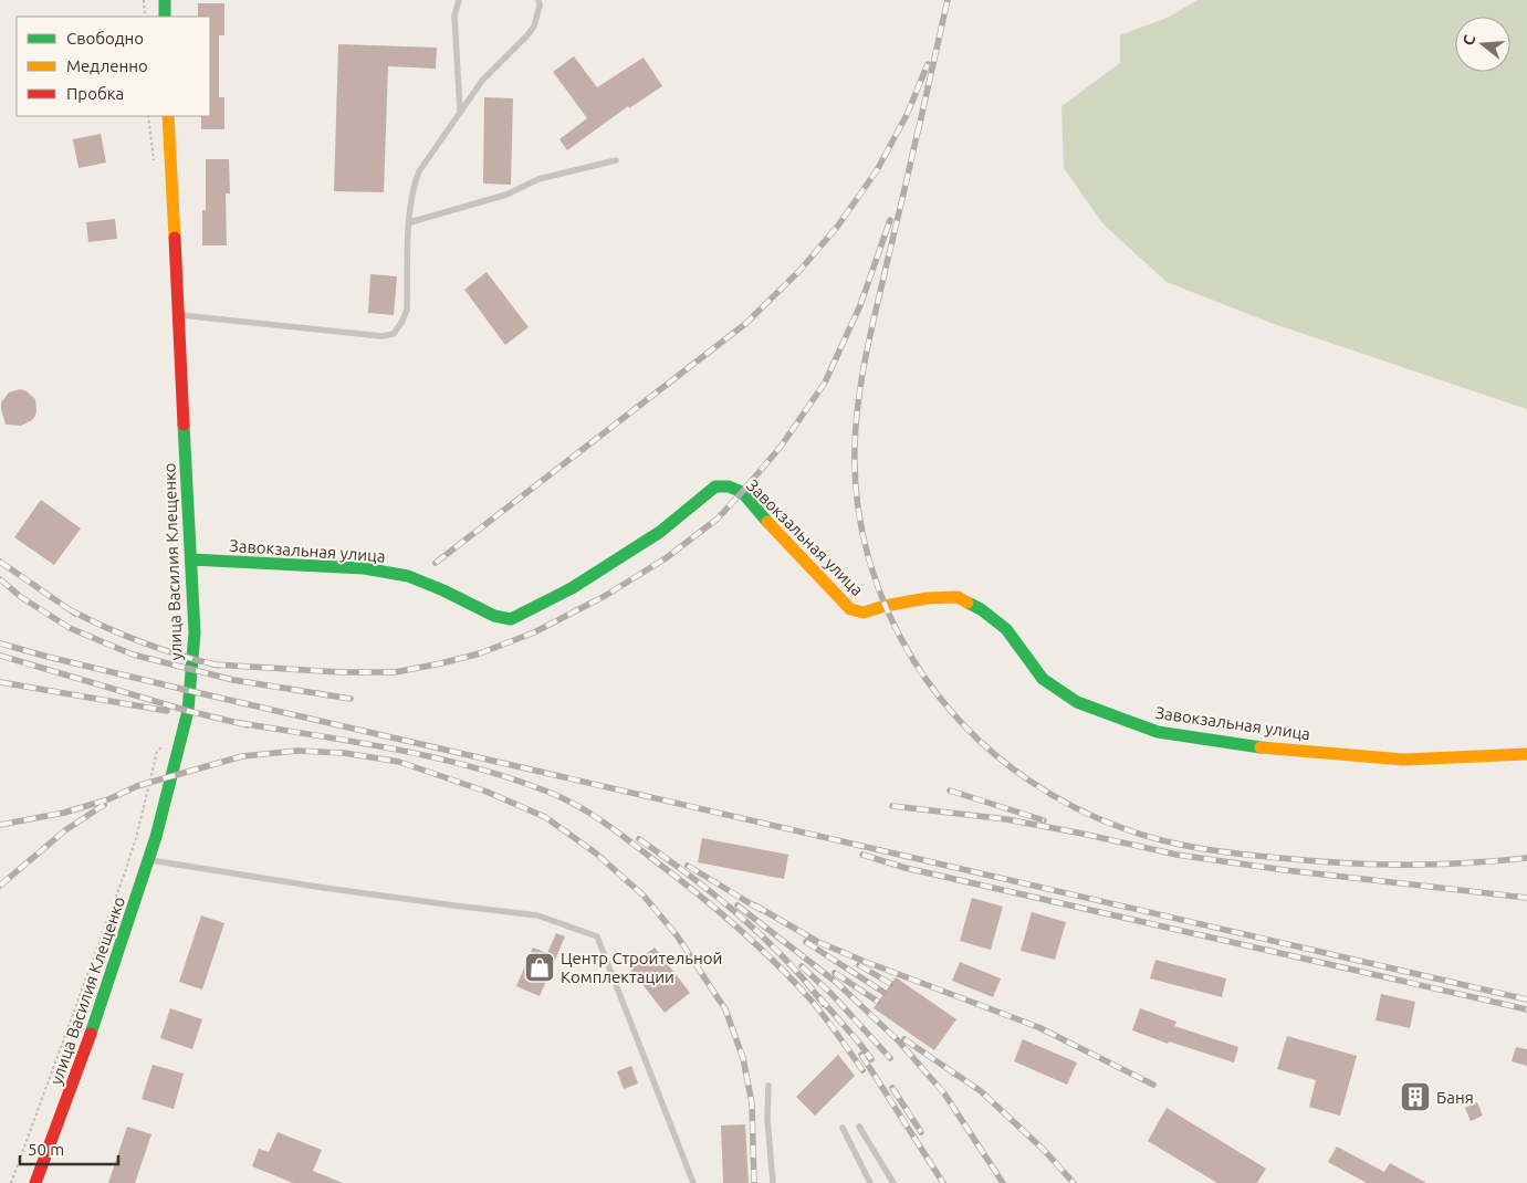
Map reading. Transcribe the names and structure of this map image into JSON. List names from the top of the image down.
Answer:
{
  "streets": {
    "street": ["Завокзальная улица", "улица Василия Клещенко"]
  },
  "crossings": [
    ["Завокзальная улица", "улица Василия Клещенко"]
  ],
  "places": {
    "shop": ["Центр Строительной Комплектации"],
    "building": ["Баня"]
  },
  "legend": ["Свободно", "Медленно", "Пробка"],
  "scale_bar": "50 m",
  "north": "left"
}
